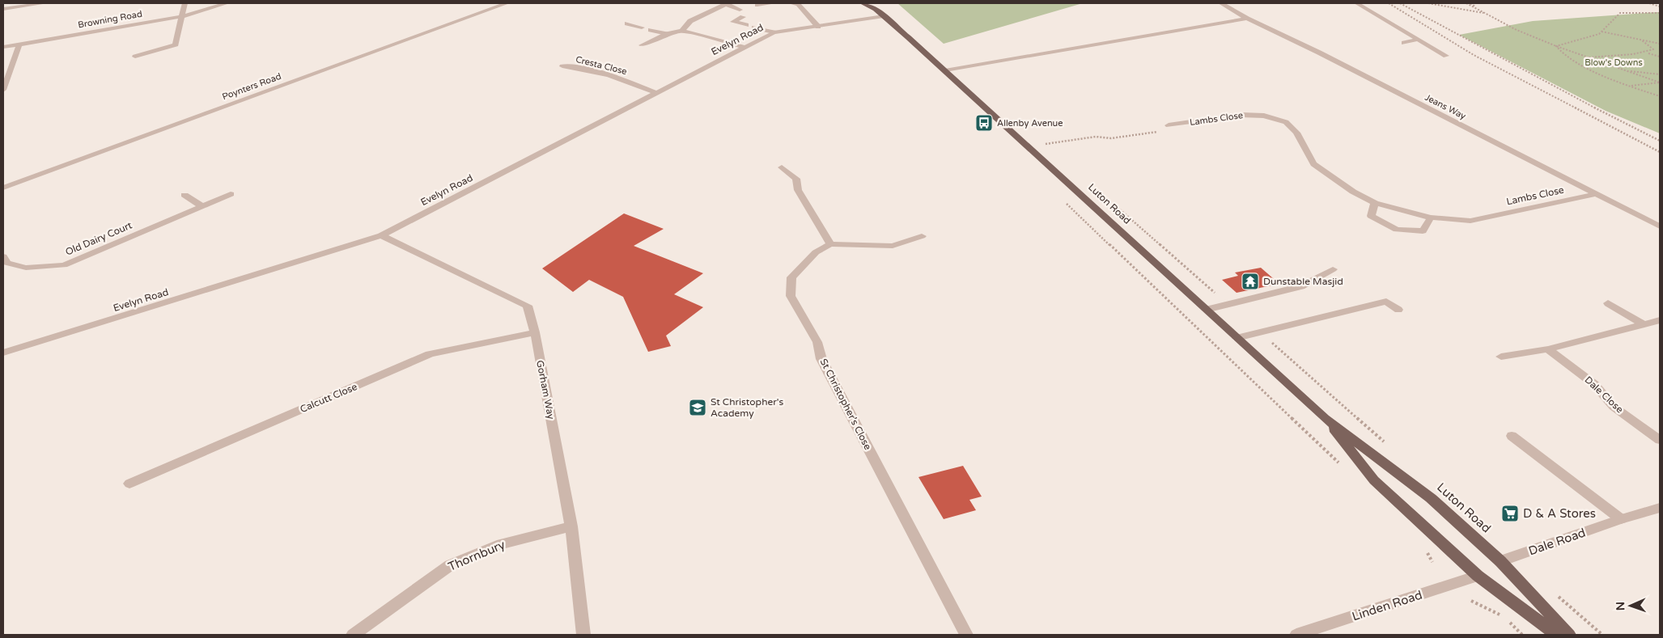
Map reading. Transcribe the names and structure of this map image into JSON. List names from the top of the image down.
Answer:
{
  "streets": {
    "main road": ["Luton Road"],
    "street": [
      "Browning Road",
      "Evelyn Road",
      "Cresta Close",
      "Poynters Road",
      "Jeans Way",
      "Lambs Close",
      "Old Dairy Court",
      "Gorham Way",
      "Dale Close",
      "Calcutt Close",
      "St Christopher's Close",
      "Dale Road",
      "Thornbury",
      "Linden Road"
    ]
  },
  "crossings": [
    ["Evelyn Road", "Cresta Close"],
    ["Evelyn Road", "Luton Road"],
    ["Evelyn Road", "Gorham Way"],
    ["Jeans Way", "Lambs Close"],
    ["Luton Road", "Dale Road"],
    ["Luton Road", "Linden Road"],
    ["Gorham Way", "Calcutt Close"],
    ["Gorham Way", "Thornbury"]
  ],
  "parks": ["Blow's Downs"],
  "places": {
    "bus stop": ["Allenby Avenue"],
    "temple": ["Dunstable Masjid"],
    "school or university": ["St Christopher's Academy"],
    "supermarket": ["D & A Stores"]
  },
  "north": "left"
}
